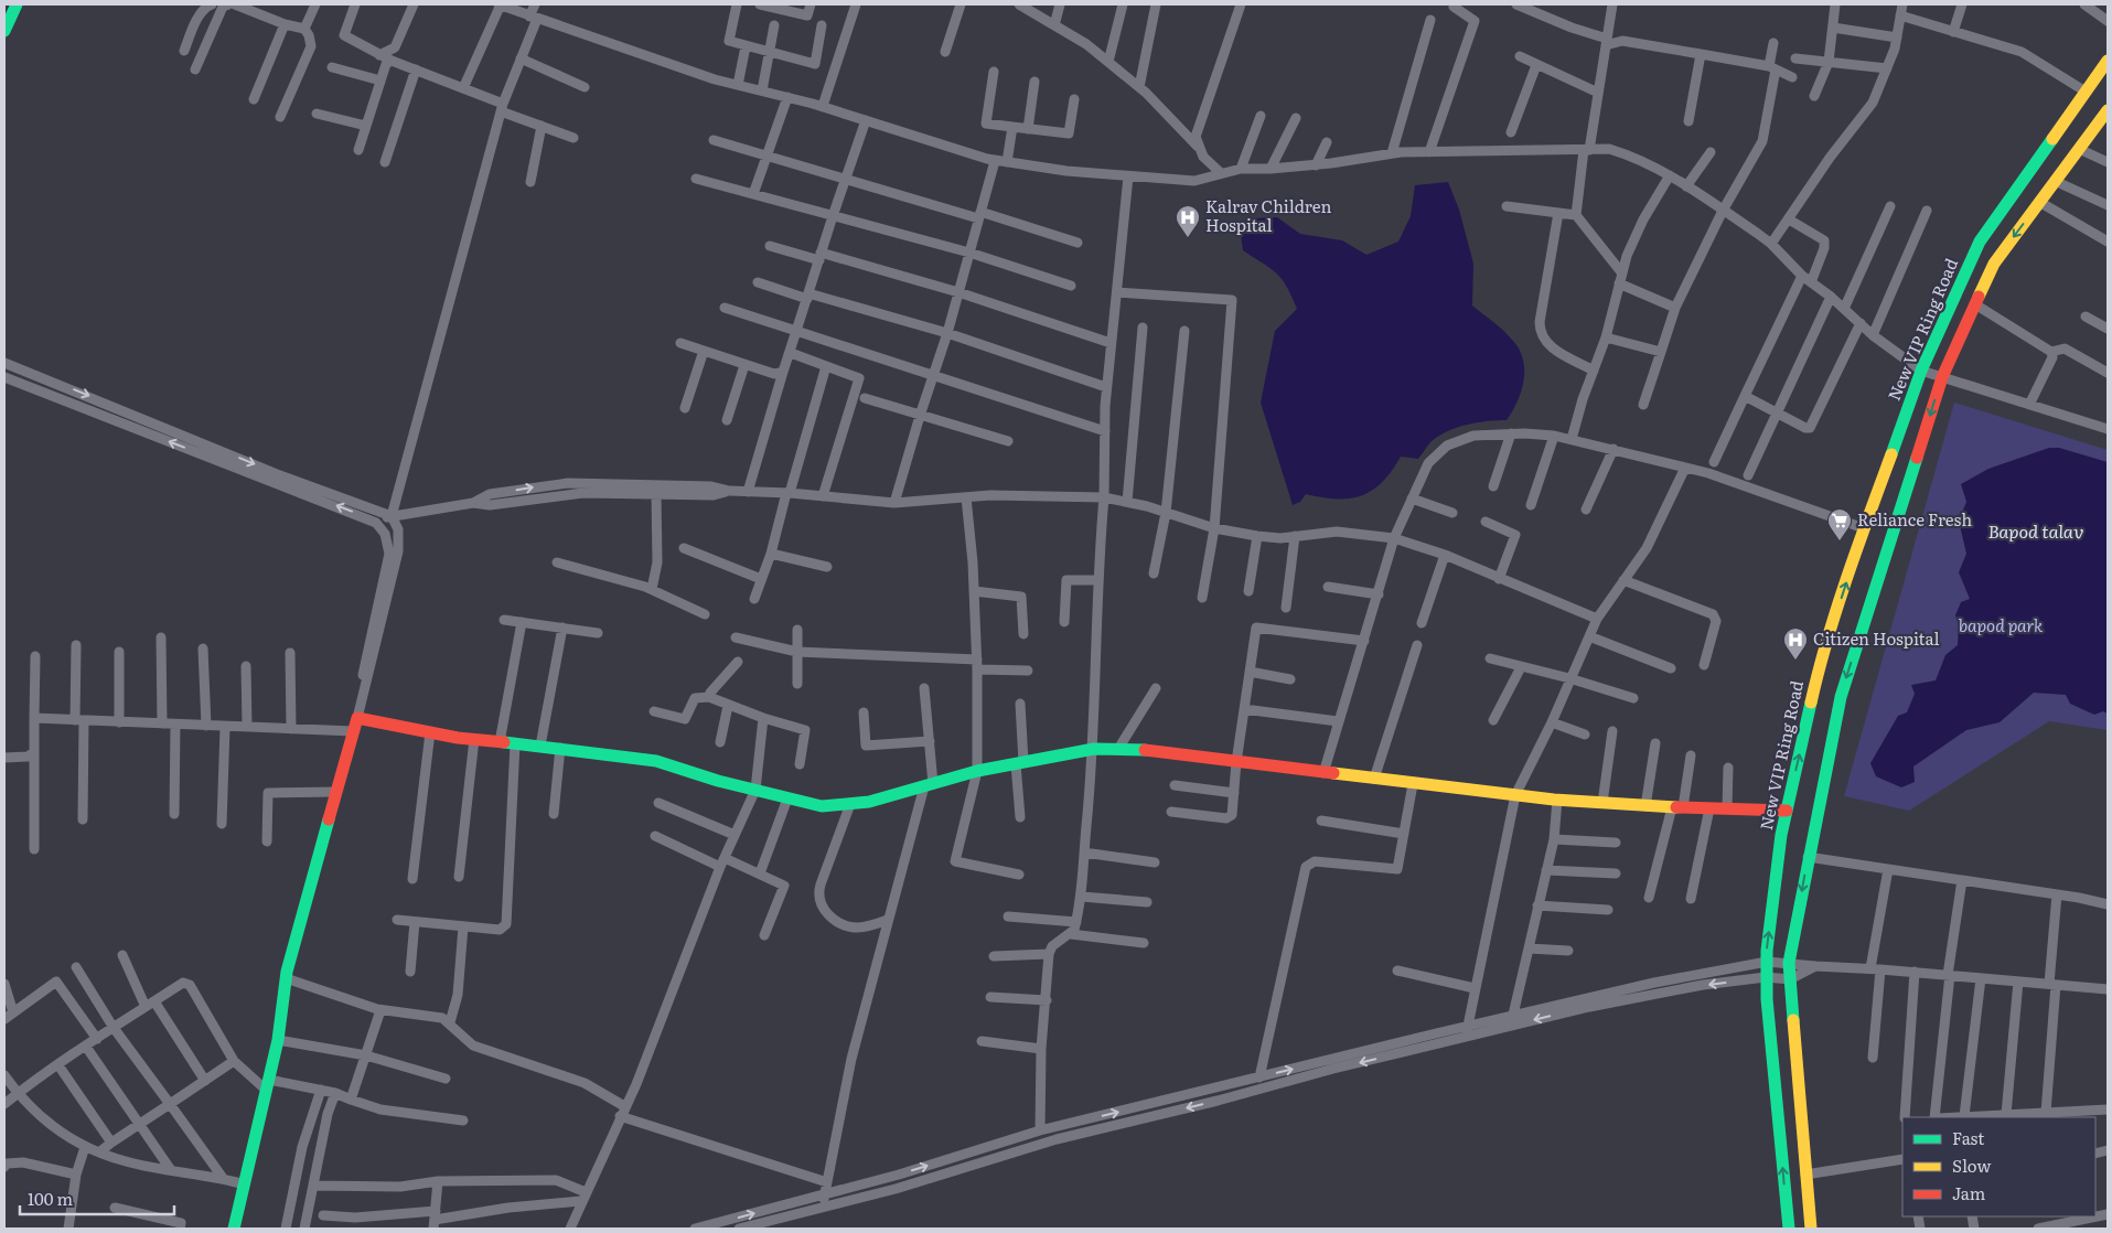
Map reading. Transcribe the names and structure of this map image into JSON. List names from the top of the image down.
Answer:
{
  "streets": {
    "main road": ["New VIP Ring Road"]
  },
  "water": ["Bapod talav"],
  "parks": ["bapod park"],
  "places": {
    "hospital": ["Kalrav Children Hospital", "Citizen Hospital"],
    "supermarket": ["Reliance Fresh"]
  },
  "legend": ["Fast", "Slow", "Jam"],
  "scale_bar": "100 m"
}
